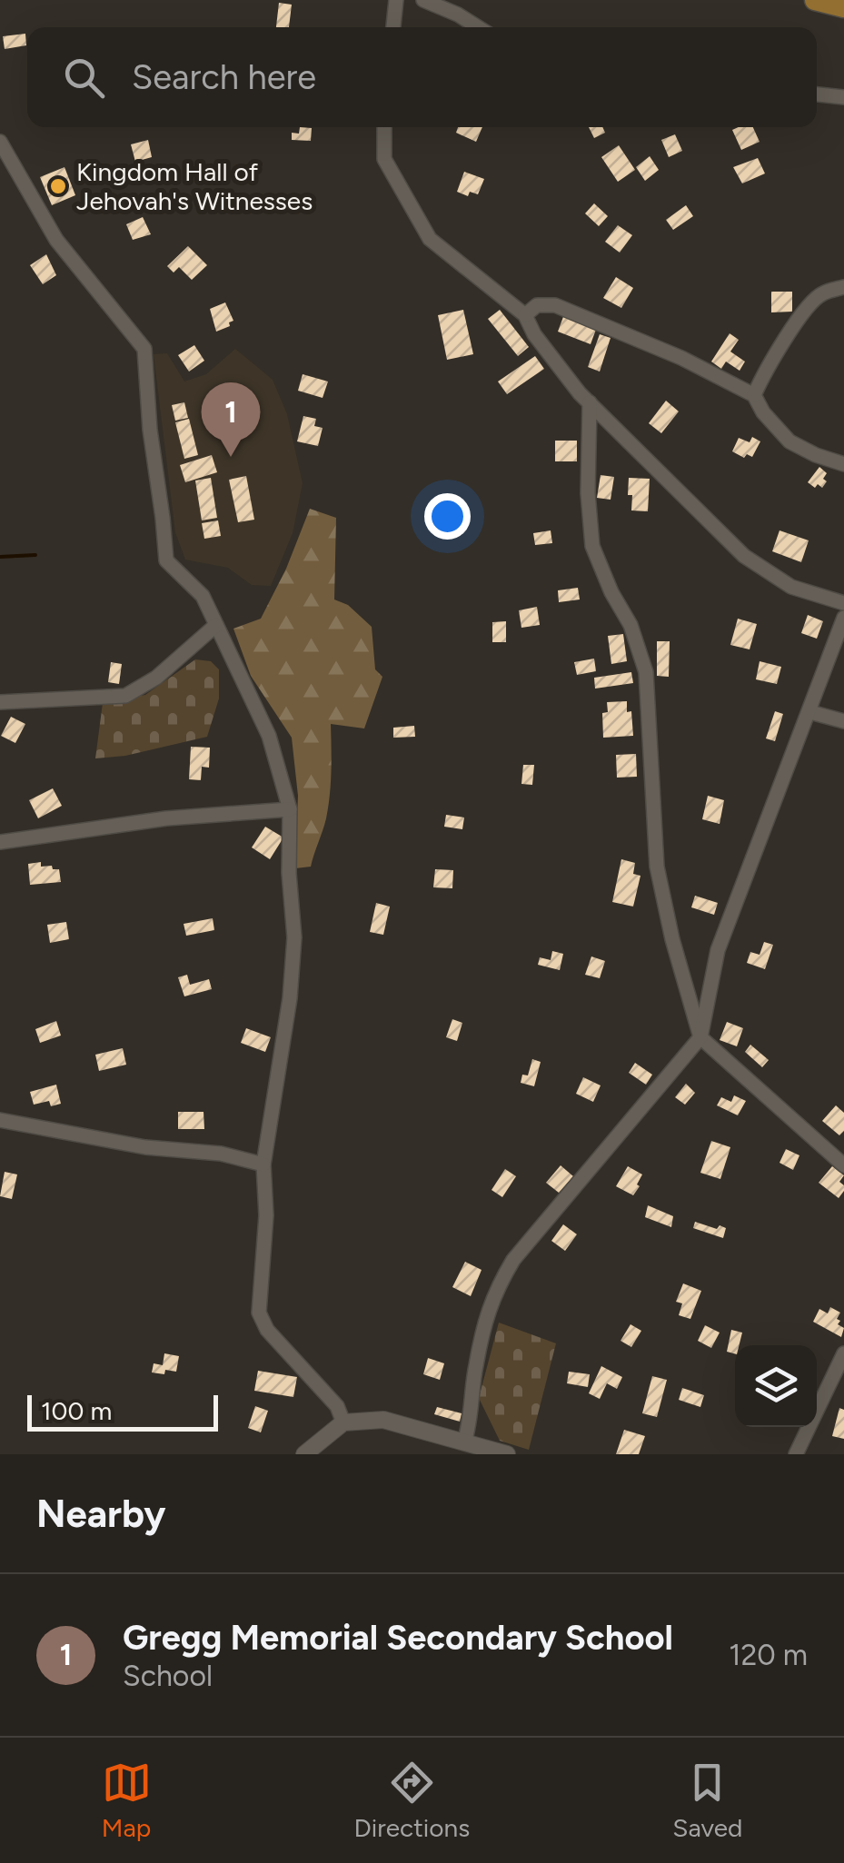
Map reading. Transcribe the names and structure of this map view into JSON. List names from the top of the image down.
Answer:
{
  "places": ["Kingdom Hall of Jehovah's Witnesses"],
  "scale_bar": "100 m",
  "page": {
    "search": "Search here",
    "pins": "1",
    "scale": "100 m",
    "heading": "Nearby",
    "list": [
      {
        "mark": "1",
        "name": "Gregg Memorial Secondary School",
        "note": "School",
        "value": "120 m"
      }
    ],
    "nav": ["Map", "Directions", "Saved"]
  }
}
